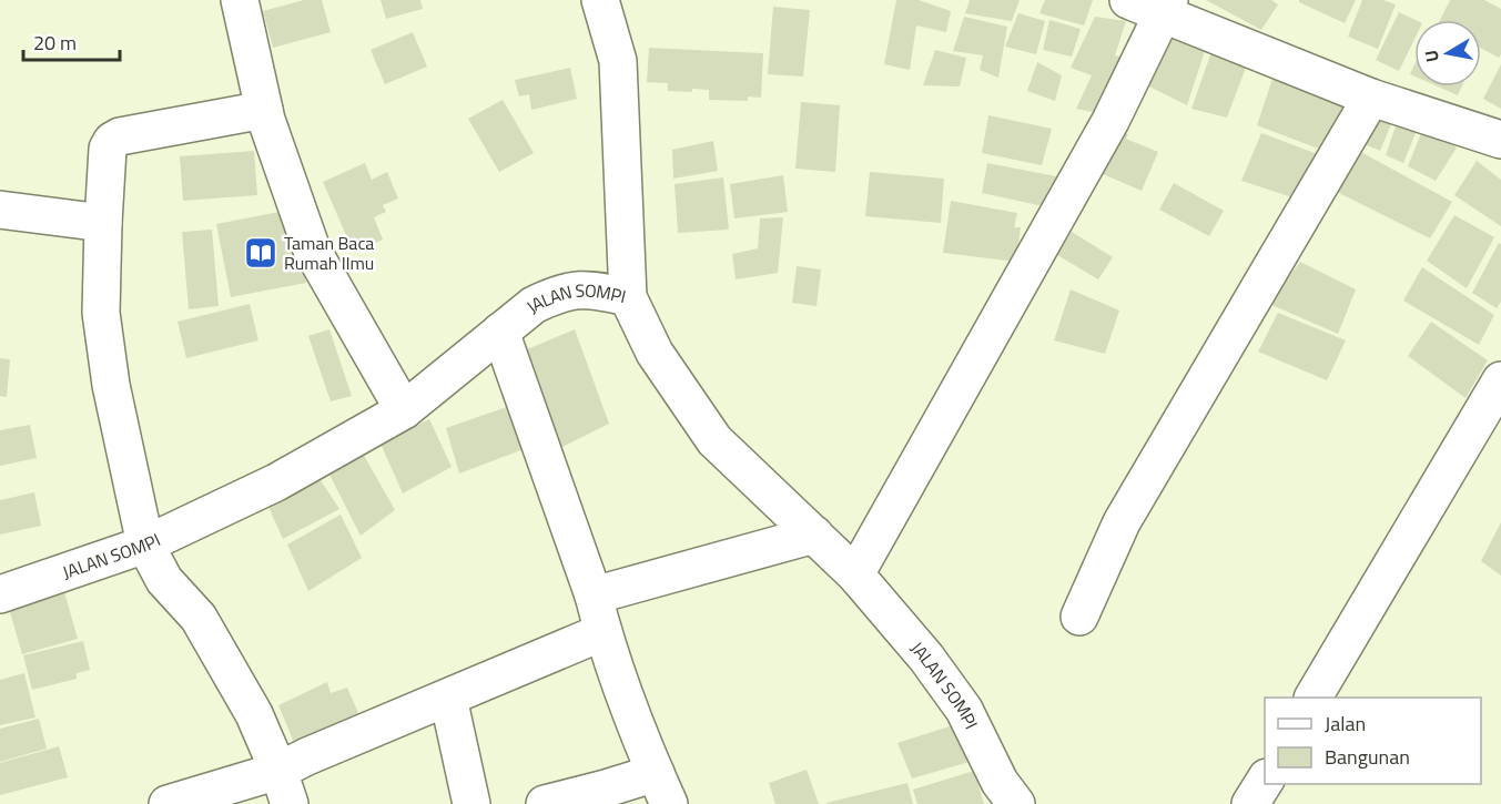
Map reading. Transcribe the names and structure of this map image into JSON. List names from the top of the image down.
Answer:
{
  "streets": {
    "street": ["JALAN SOMPI"]
  },
  "places": {
    "library": ["Taman Baca Rumah Ilmu"]
  },
  "legend": ["Jalan", "Bangunan"],
  "scale_bar": "20 m",
  "north": "left"
}
